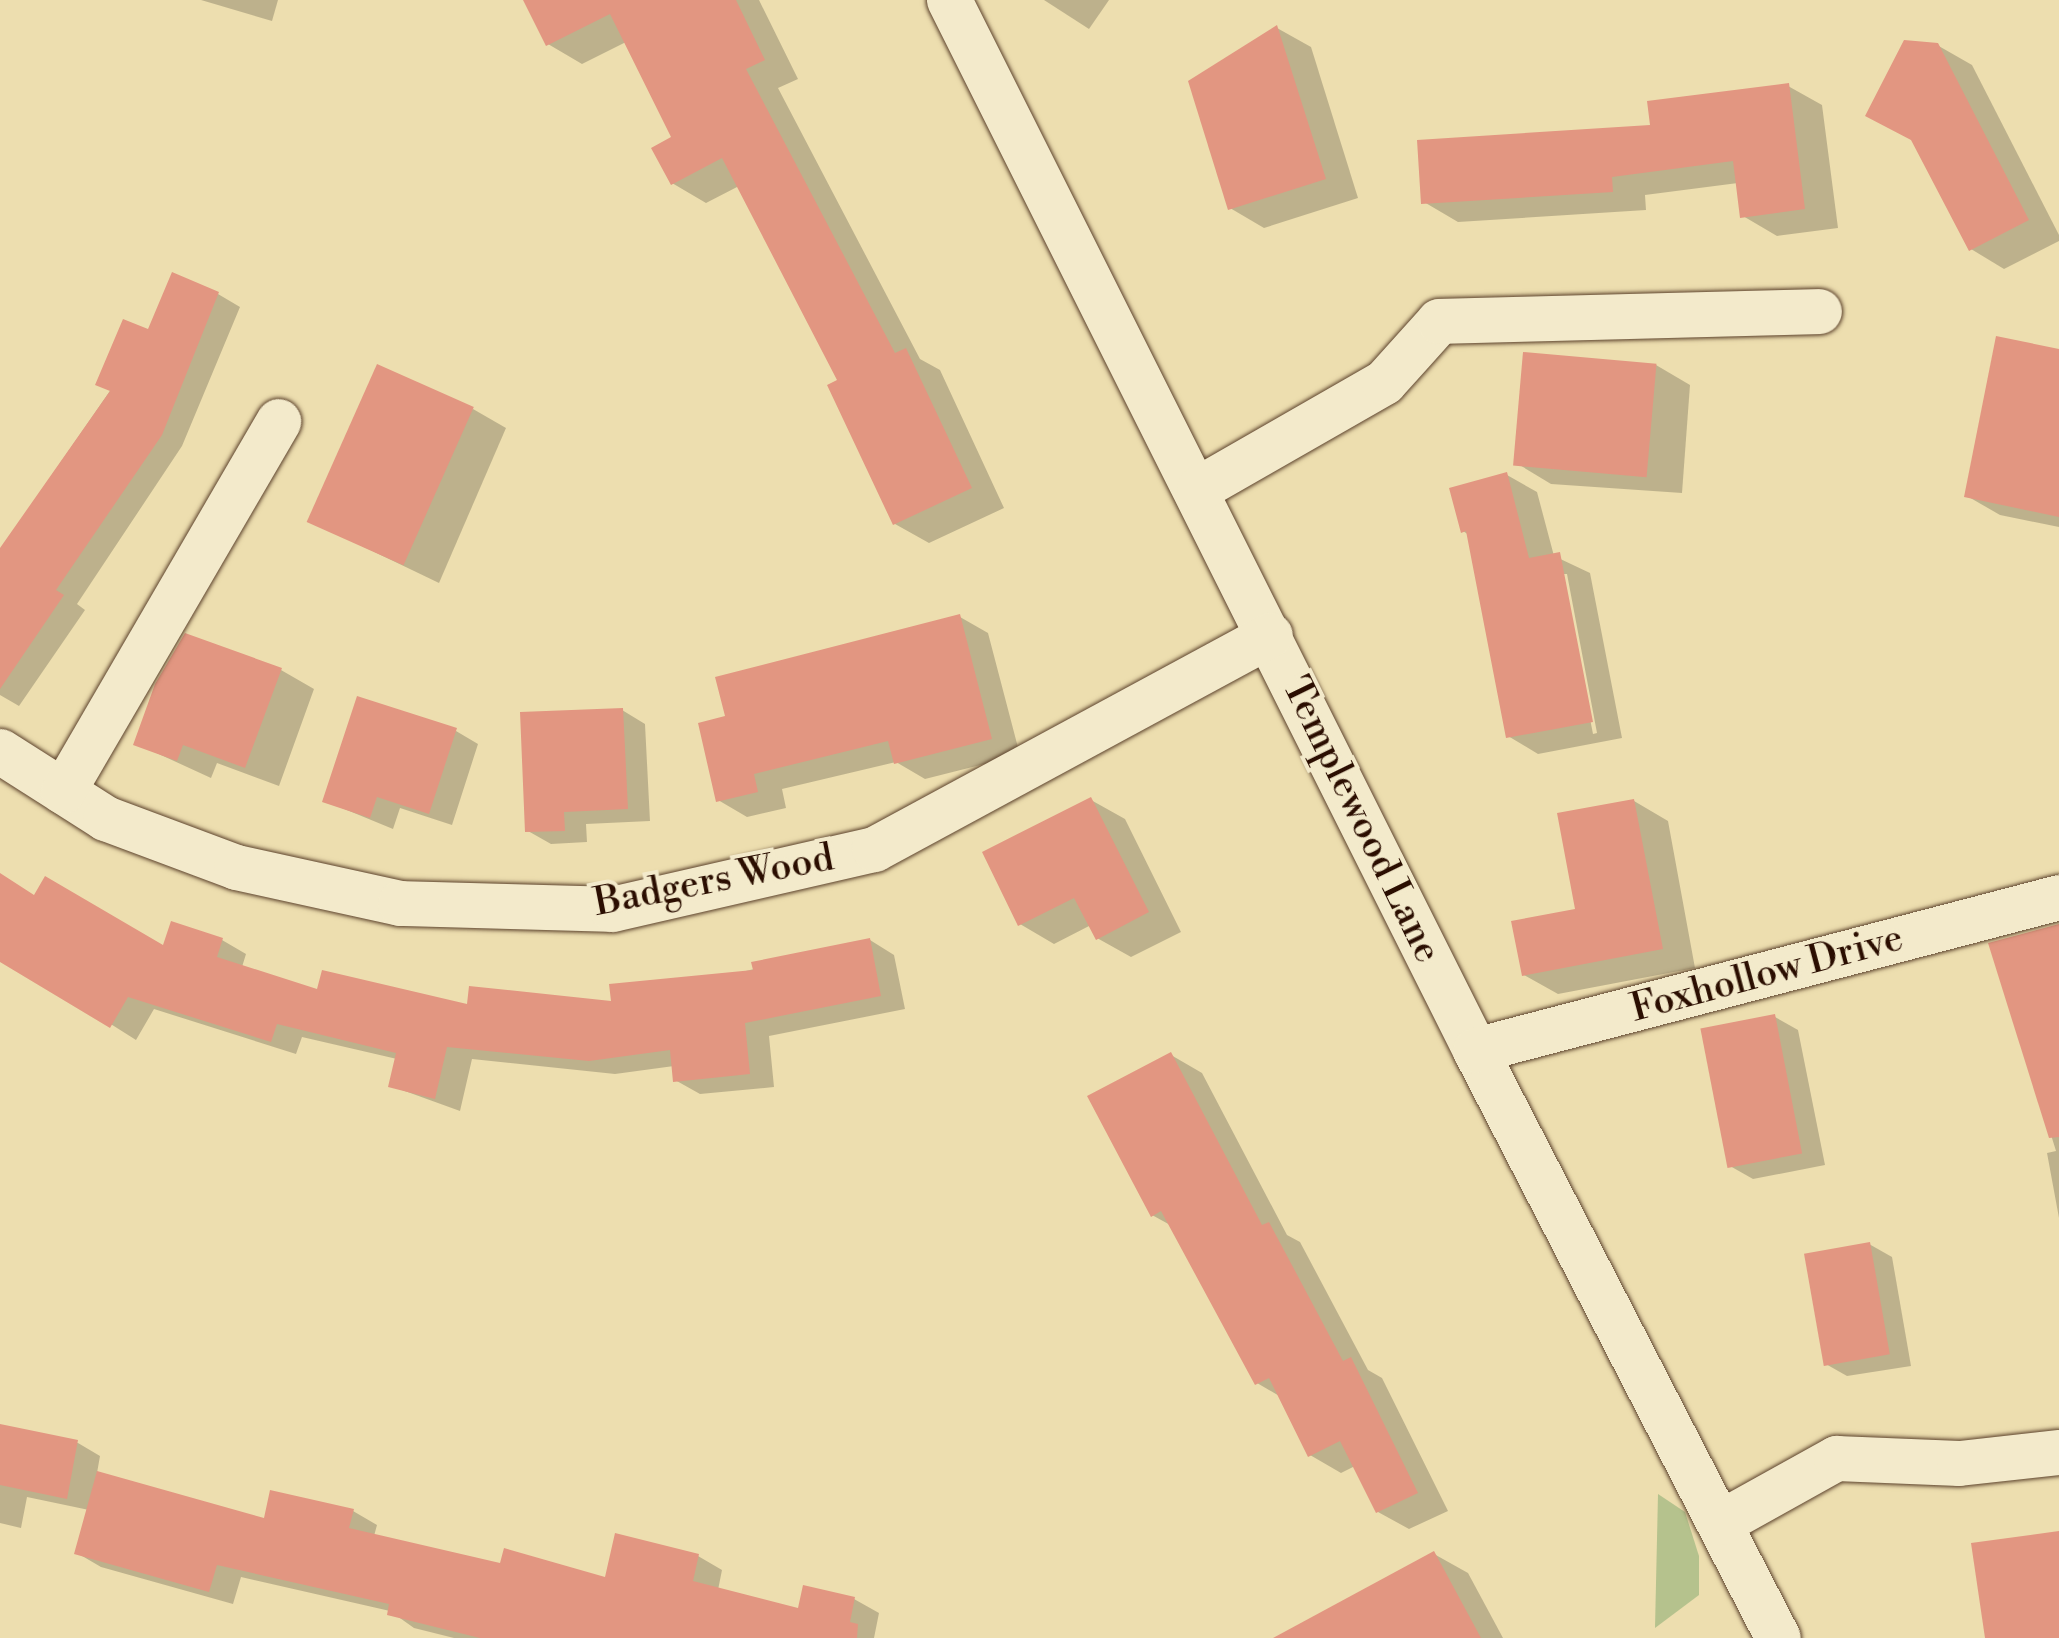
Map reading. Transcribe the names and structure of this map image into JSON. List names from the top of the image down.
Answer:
{
  "streets": {
    "street": ["Templewood Lane", "Badgers Wood", "Foxhollow Drive"]
  },
  "crossings": [
    ["Templewood Lane", "Badgers Wood"],
    ["Templewood Lane", "Foxhollow Drive"]
  ]
}
